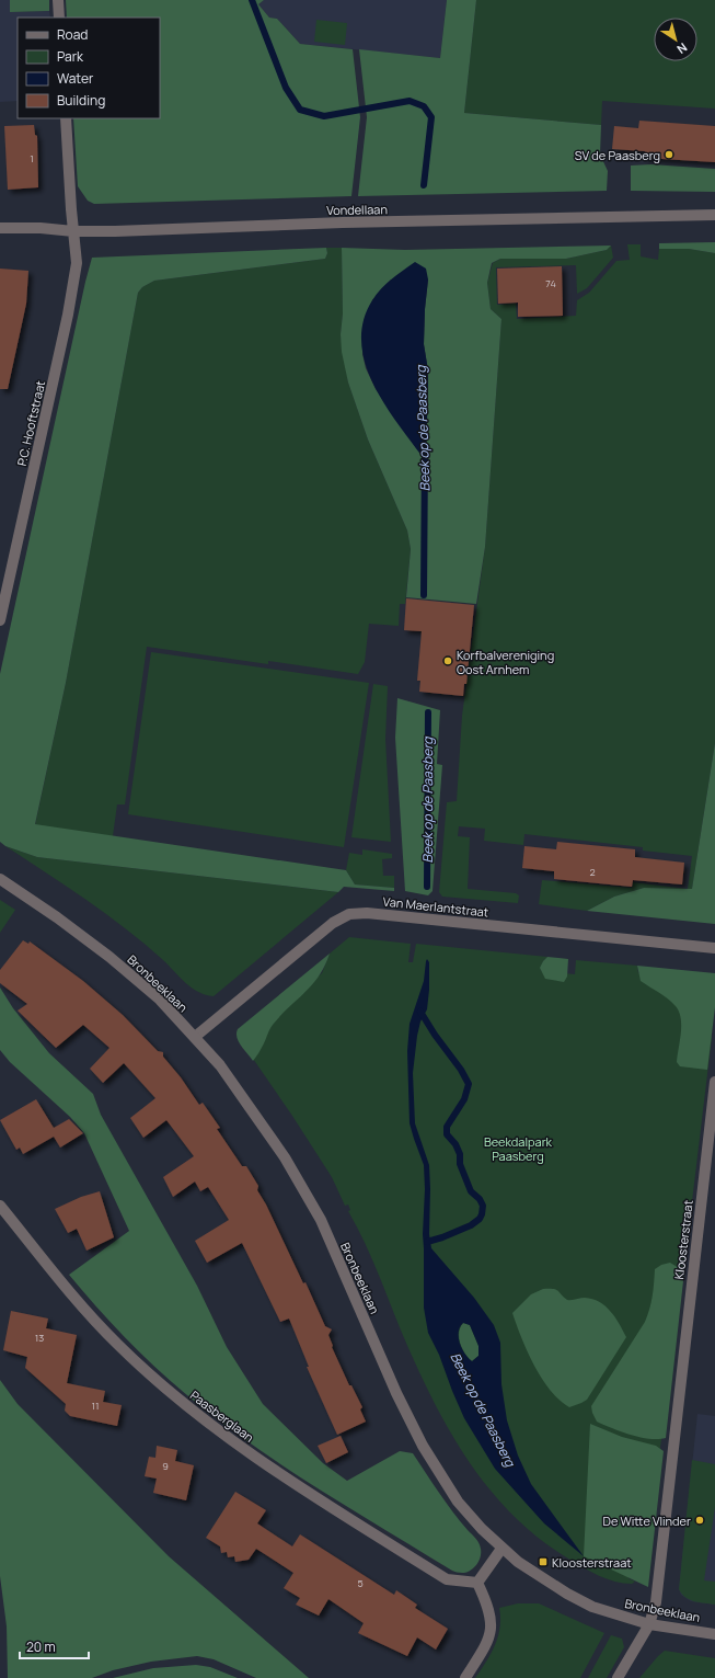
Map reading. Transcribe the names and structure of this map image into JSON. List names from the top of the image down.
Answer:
{
  "streets": {
    "street": [
      "Vondellaan",
      "P.C. Hooftstraat",
      "Van Maerlantstraat",
      "Bronbeeklaan",
      "Kloosterstraat",
      "Paasberglaan"
    ]
  },
  "crossings": [
    ["Vondellaan", "P.C. Hooftstraat"],
    ["Van Maerlantstraat", "Bronbeeklaan"],
    ["Bronbeeklaan", "Kloosterstraat"]
  ],
  "water": ["Beek op de Paasberg"],
  "parks": ["Beekdalpark Paasberg"],
  "places": {
    "other": ["SV de Paasberg", "Korfbalvereniging Oost Arnhem", "De Witte Vlinder"],
    "transit": ["Kloosterstraat"]
  },
  "house_numbers": [
    "1",
    "74",
    "2",
    "13",
    "11",
    "9",
    "5"
  ],
  "legend": [
    "Road",
    "Park",
    "Water",
    "Building"
  ],
  "scale_bar": "20 m",
  "north": "bottom right"
}
